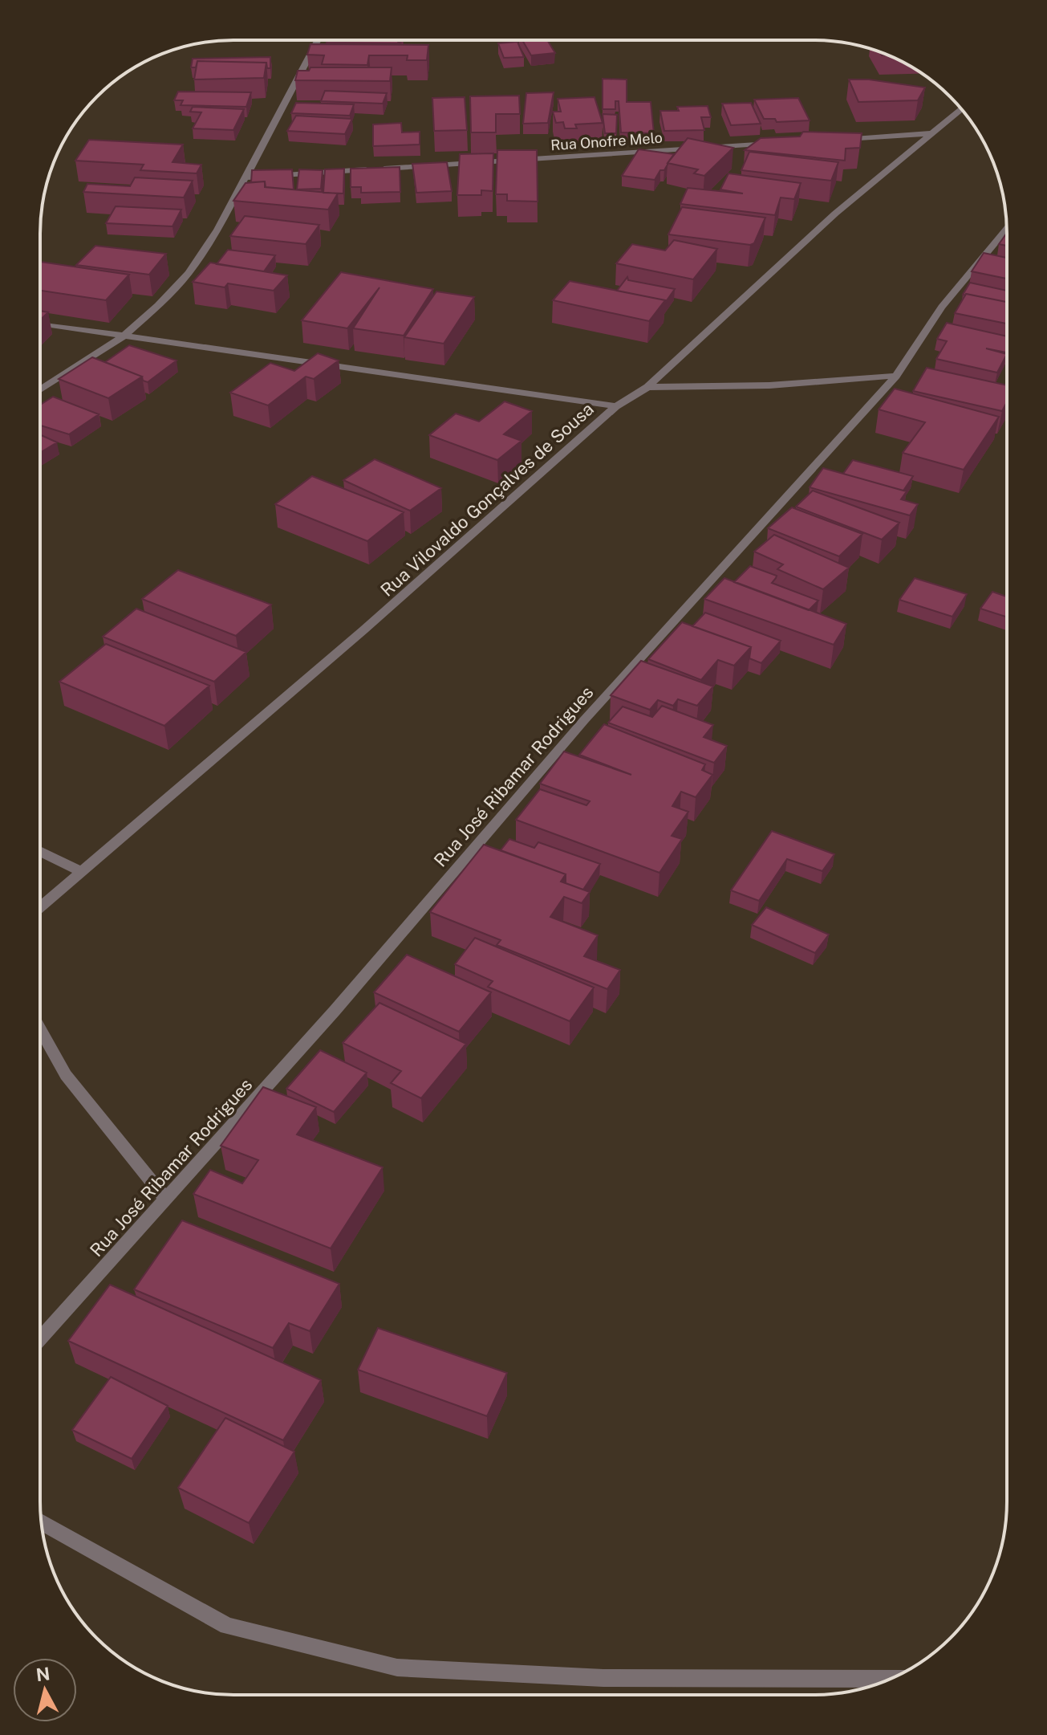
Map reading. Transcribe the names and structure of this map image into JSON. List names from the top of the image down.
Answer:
{
  "streets": {
    "street": ["Rua Onofre Melo", "Rua Vilovaldo Gonçalves de Sousa", "Rua José Ribamar Rodrigues"]
  },
  "north": "top"
}
